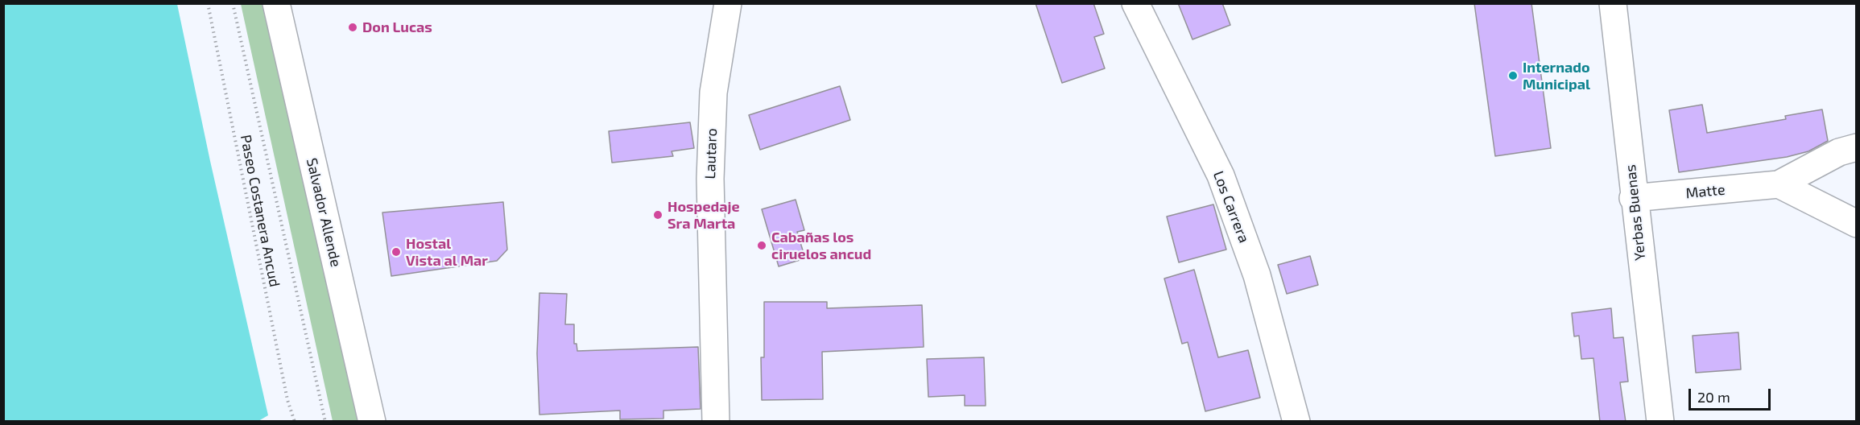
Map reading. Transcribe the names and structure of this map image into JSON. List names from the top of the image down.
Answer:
{
  "streets": {
    "street": [
      "Lautaro",
      "Matte",
      "Los Carrera",
      "Salvador Allende",
      "Yerbas Buenas"
    ],
    "path": ["Paseo Costanera Ancud"]
  },
  "crossings": [
    ["Matte", "Yerbas Buenas"]
  ],
  "places": [
    "Don Lucas",
    "Internado Municipal",
    "Hospedaje Sra Marta",
    "Cabañas los ciruelos ancud",
    "Hostal Vista al Mar"
  ],
  "scale_bar": "20 m"
}
